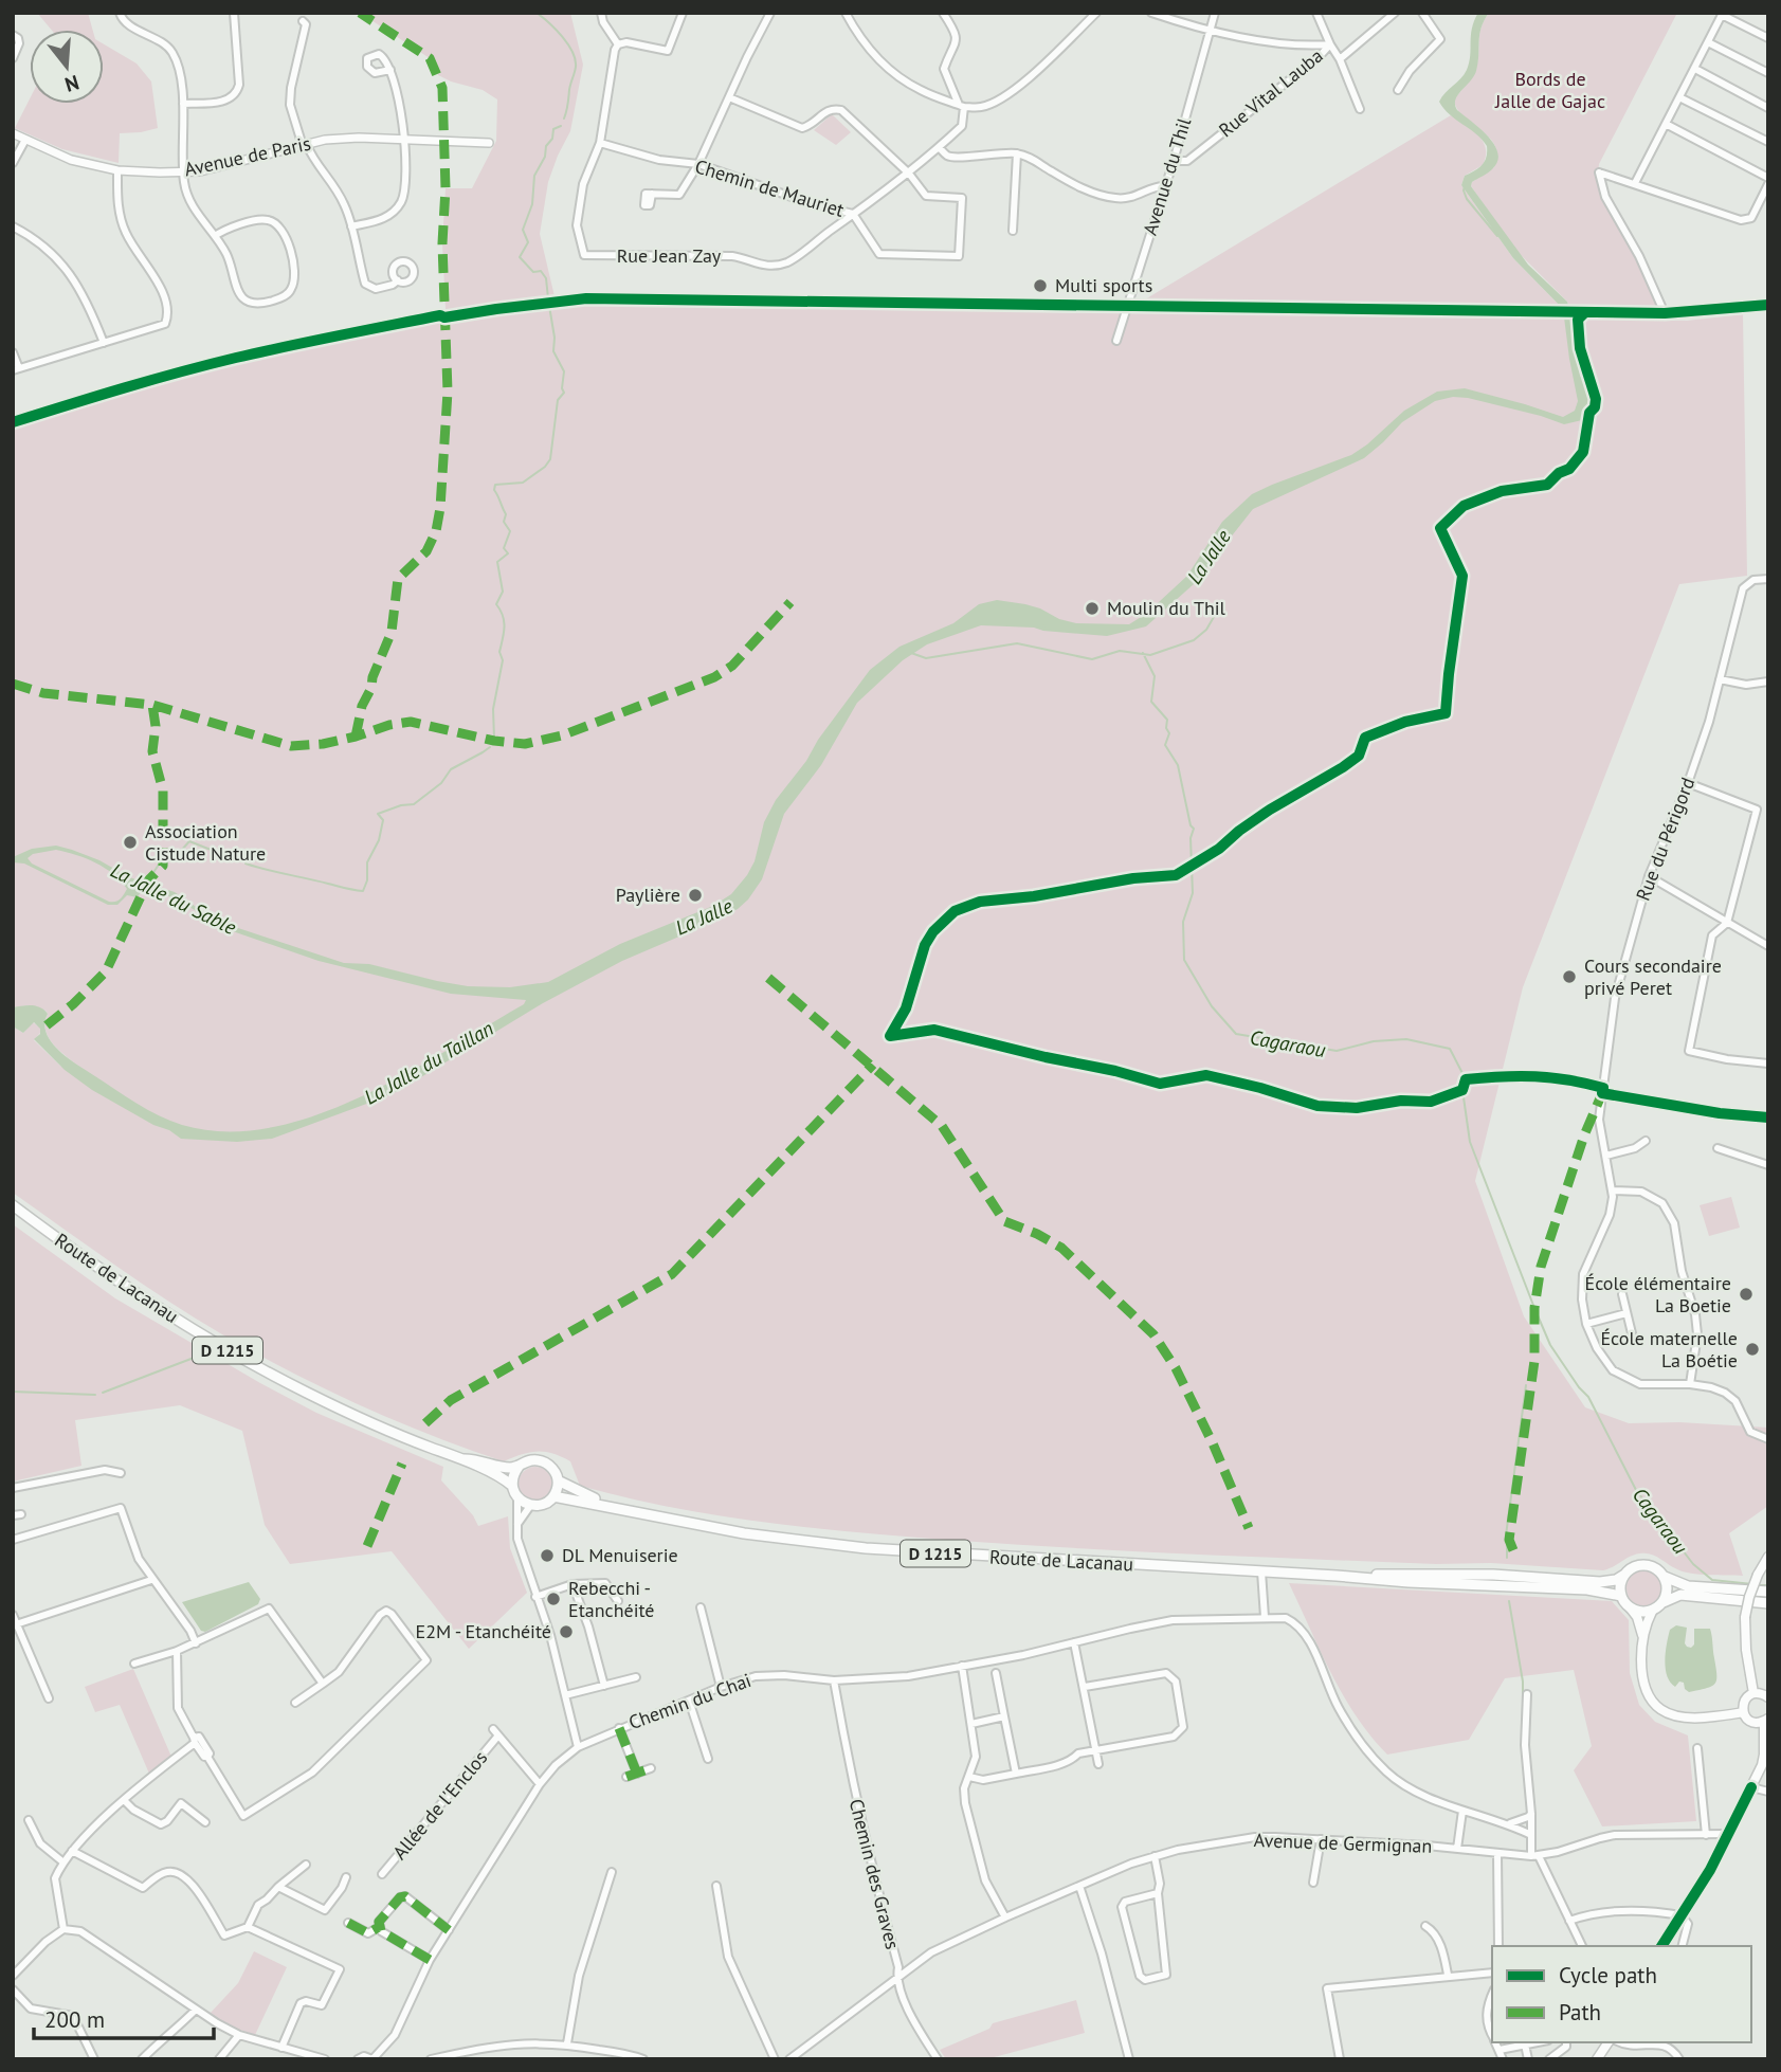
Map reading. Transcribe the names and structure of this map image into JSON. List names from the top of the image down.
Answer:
{
  "streets": {
    "main road": ["Route de Lacanau", "D 1215"],
    "street": [
      "Rue Vital Lauba",
      "Avenue de Paris",
      "Avenue du Thil",
      "Chemin de Mauriet",
      "Rue Jean Zay",
      "Rue du Périgord",
      "Chemin du Chai",
      "Allée de l'Enclos",
      "Avenue de Germignan",
      "Chemin des Graves"
    ]
  },
  "crossings": [
    ["Rue Vital Lauba", "Avenue du Thil"],
    ["Chemin de Mauriet", "Rue Jean Zay"],
    ["Route de Lacanau", "D 1215"],
    ["Chemin du Chai", "Chemin des Graves"],
    ["Avenue de Germignan", "Chemin des Graves"]
  ],
  "water": [
    "La Jalle",
    "La Jalle du Sable",
    "Cagaraou",
    "La Jalle du Taillan"
  ],
  "parks": ["Bords de Jalle de Gajac"],
  "places": [
    "Multi sports",
    "Moulin du Thil",
    "Association Cistude Nature",
    "Paylière",
    "Cours secondaire privé Peret",
    "École élémentaire La Boetie",
    "École maternelle La Boétie",
    "DL Menuiserie",
    "Rebecchi - Etanchéité",
    "E2M - Etanchéité"
  ],
  "legend": ["Cycle path", "Path"],
  "scale_bar": "200 m",
  "north": "bottom"
}
